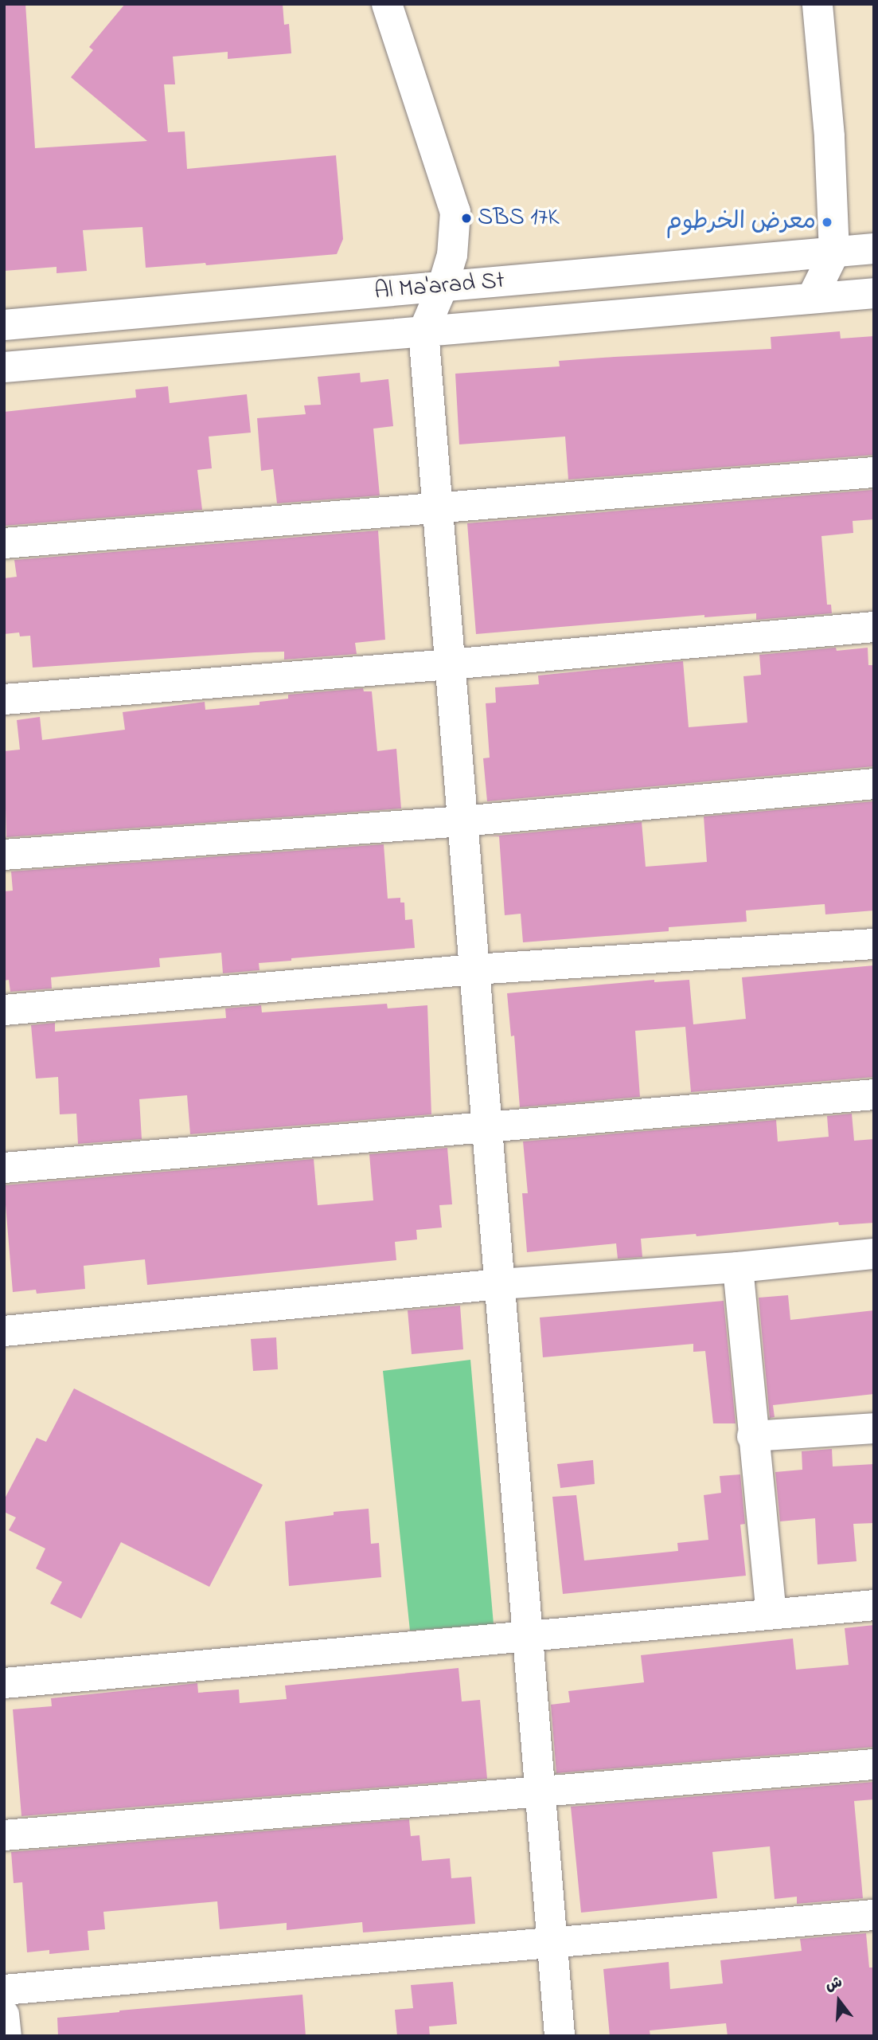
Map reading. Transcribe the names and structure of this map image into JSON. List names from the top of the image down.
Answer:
{
  "streets": {
    "street": ["Al Ma'arad St"]
  },
  "places": ["SBS 17K", "معرض الخرطوم"],
  "north": "top"
}
